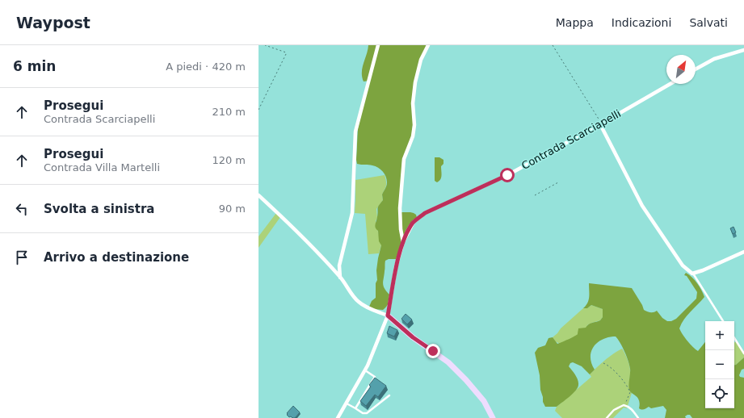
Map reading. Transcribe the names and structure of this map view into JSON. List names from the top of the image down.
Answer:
{
  "streets": {
    "street": ["Contrada Scarciapelli"]
  },
  "north": "top right",
  "page": {
    "header": "Waypost",
    "nav": ["Mappa", "Indicazioni", "Salvati"],
    "heading": ["6 min", "A piedi · 420 m"],
    "list": [
      ["Prosegui", "Contrada Scarciapelli", "210 m"],
      ["Prosegui", "Contrada Villa Martelli", "120 m"],
      ["Svolta a sinistra", "90 m"],
      "Arrivo a destinazione"
    ],
    "map_buttons": ["+", "−"]
  }
}
